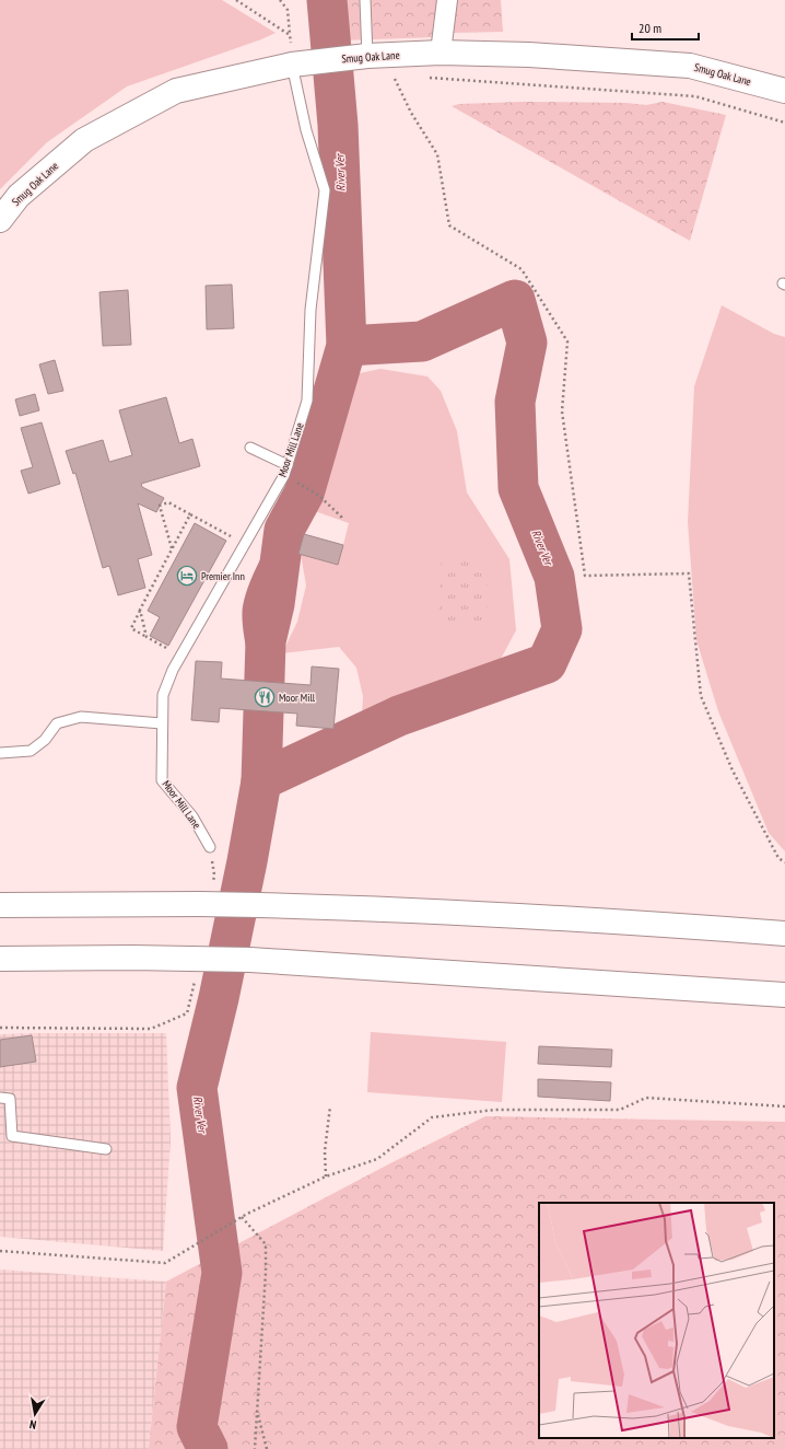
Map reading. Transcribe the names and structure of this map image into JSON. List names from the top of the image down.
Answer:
{
  "streets": {
    "main road": ["Smug Oak Lane"],
    "lane": ["Moor Mill Lane"]
  },
  "crossings": [
    ["Smug Oak Lane", "Moor Mill Lane"]
  ],
  "water": ["River Ver"],
  "places": {
    "hotel": ["Premier Inn"],
    "restaurant": ["Moor Mill"]
  },
  "scale_bar": "20 m",
  "north": "bottom"
}
